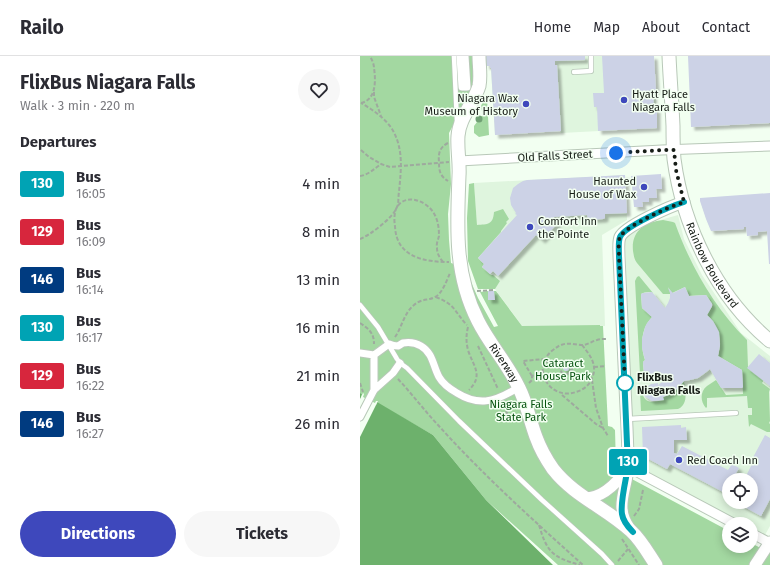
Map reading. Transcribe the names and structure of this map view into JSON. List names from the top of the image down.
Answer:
{
  "streets": {
    "main road": ["Rainbow Boulevard", "Riverway"],
    "street": ["Old Falls Street"]
  },
  "crossings": [
    ["Old Falls Street", "Rainbow Boulevard"],
    ["Old Falls Street", "Riverway"]
  ],
  "parks": ["Cataract House Park", "Niagara Falls State Park"],
  "places": [
    "Hyatt Place Niagara Falls",
    "Niagara Wax Museum of History",
    "Haunted House of Wax",
    "Comfort Inn the Pointe",
    "FlixBus Niagara Falls",
    "Red Coach Inn"
  ],
  "lines": ["bus line 130"],
  "page": {
    "header": "Railo",
    "nav": [
      "Home",
      "Map",
      "About",
      "Contact"
    ],
    "heading": [
      ["FlixBus Niagara Falls", "Walk · 3 min · 220 m"],
      "Departures"
    ],
    "on_map": "130",
    "list": [
      {
        "mark": "130",
        "name": "Bus",
        "note": "16:05",
        "value": "4 min"
      },
      {
        "mark": "129",
        "name": "Bus",
        "note": "16:09",
        "value": "8 min"
      },
      {
        "mark": "146",
        "name": "Bus",
        "note": "16:14",
        "value": "13 min"
      },
      {
        "mark": "130",
        "name": "Bus",
        "note": "16:17",
        "value": "16 min"
      },
      {
        "mark": "129",
        "name": "Bus",
        "note": "16:22",
        "value": "21 min"
      },
      {
        "mark": "146",
        "name": "Bus",
        "note": "16:27",
        "value": "26 min"
      }
    ],
    "buttons": ["Directions", "Tickets"]
  }
}
